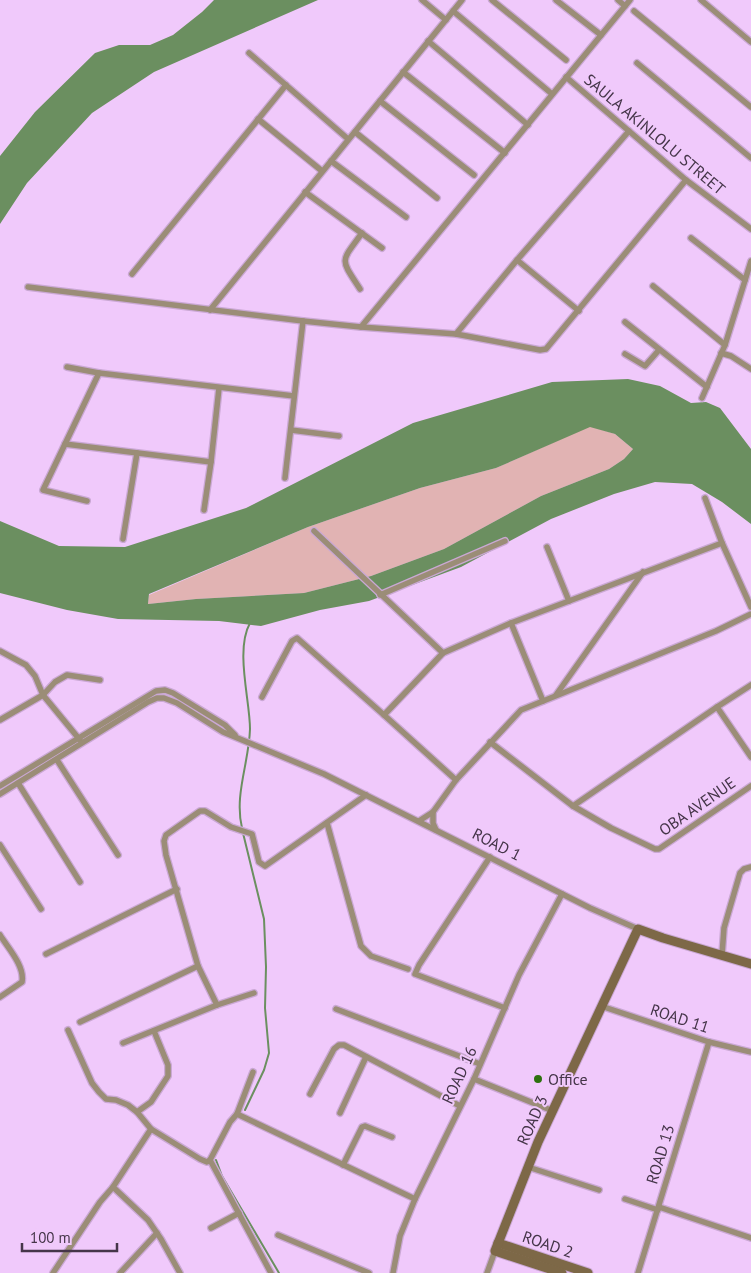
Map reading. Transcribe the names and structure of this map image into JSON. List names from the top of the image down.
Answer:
{
  "streets": {
    "street": [
      "SAULA AKINLOLU STREET",
      "OBA AVENUE",
      "ROAD 1",
      "ROAD 11",
      "ROAD 16",
      "ROAD 3",
      "ROAD 13",
      "ROAD 2"
    ]
  },
  "crossings": [
    ["ROAD 1", "ROAD 16"],
    ["ROAD 1", "ROAD 3"],
    ["ROAD 11", "ROAD 3"],
    ["ROAD 11", "ROAD 13"],
    ["ROAD 3", "ROAD 2"]
  ],
  "places": ["Office"],
  "scale_bar": "100 m"
}
